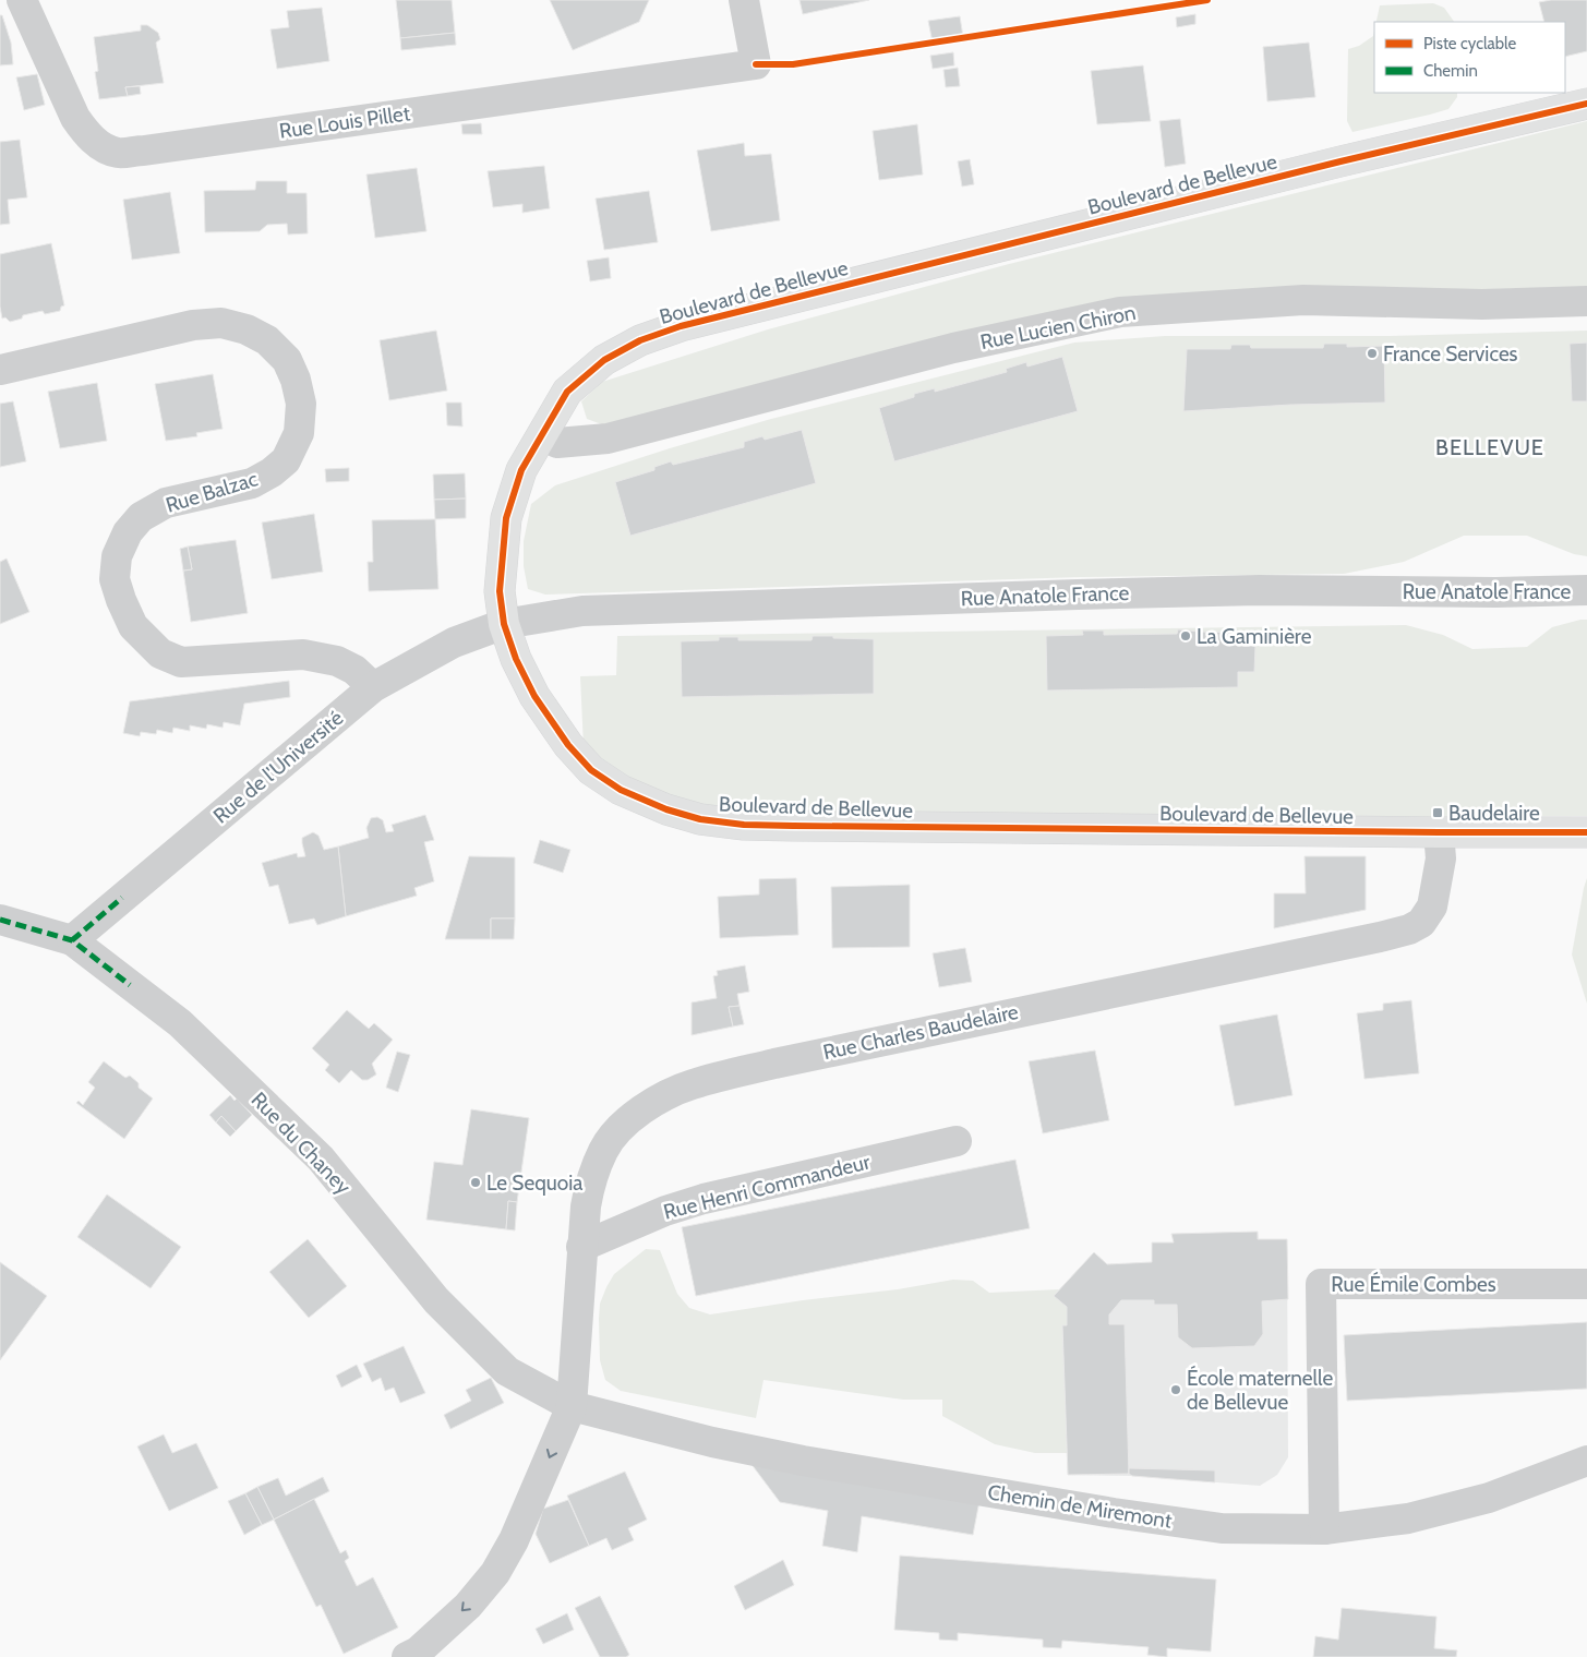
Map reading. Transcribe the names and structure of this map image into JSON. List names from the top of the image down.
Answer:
{
  "streets": {
    "main road": ["Boulevard de Bellevue"],
    "street": [
      "Rue Louis Pillet",
      "Rue Lucien Chiron",
      "Rue Balzac",
      "Rue Anatole France",
      "Rue de l'Université",
      "Rue Charles Baudelaire",
      "Rue du Chaney",
      "Rue Henri Commandeur",
      "Rue Émile Combes",
      "Chemin de Miremont"
    ]
  },
  "crossings": [
    ["Boulevard de Bellevue", "Rue Lucien Chiron"],
    ["Boulevard de Bellevue", "Rue Anatole France"],
    ["Boulevard de Bellevue", "Rue de l'Université"],
    ["Boulevard de Bellevue", "Rue Charles Baudelaire"],
    ["Rue Balzac", "Rue de l'Université"],
    ["Rue Anatole France", "Rue de l'Université"],
    ["Rue de l'Université", "Rue du Chaney"],
    ["Rue Charles Baudelaire", "Rue du Chaney"],
    ["Rue Charles Baudelaire", "Rue Henri Commandeur"],
    ["Rue Charles Baudelaire", "Chemin de Miremont"],
    ["Rue du Chaney", "Chemin de Miremont"],
    ["Rue Émile Combes", "Chemin de Miremont"]
  ],
  "districts": ["BELLEVUE"],
  "places": {
    "other": [
      "France Services",
      "La Gaminière",
      "Le Sequoia",
      "École maternelle de Bellevue"
    ],
    "transit": ["Baudelaire"]
  },
  "legend": ["Piste cyclable", "Chemin"]
}
